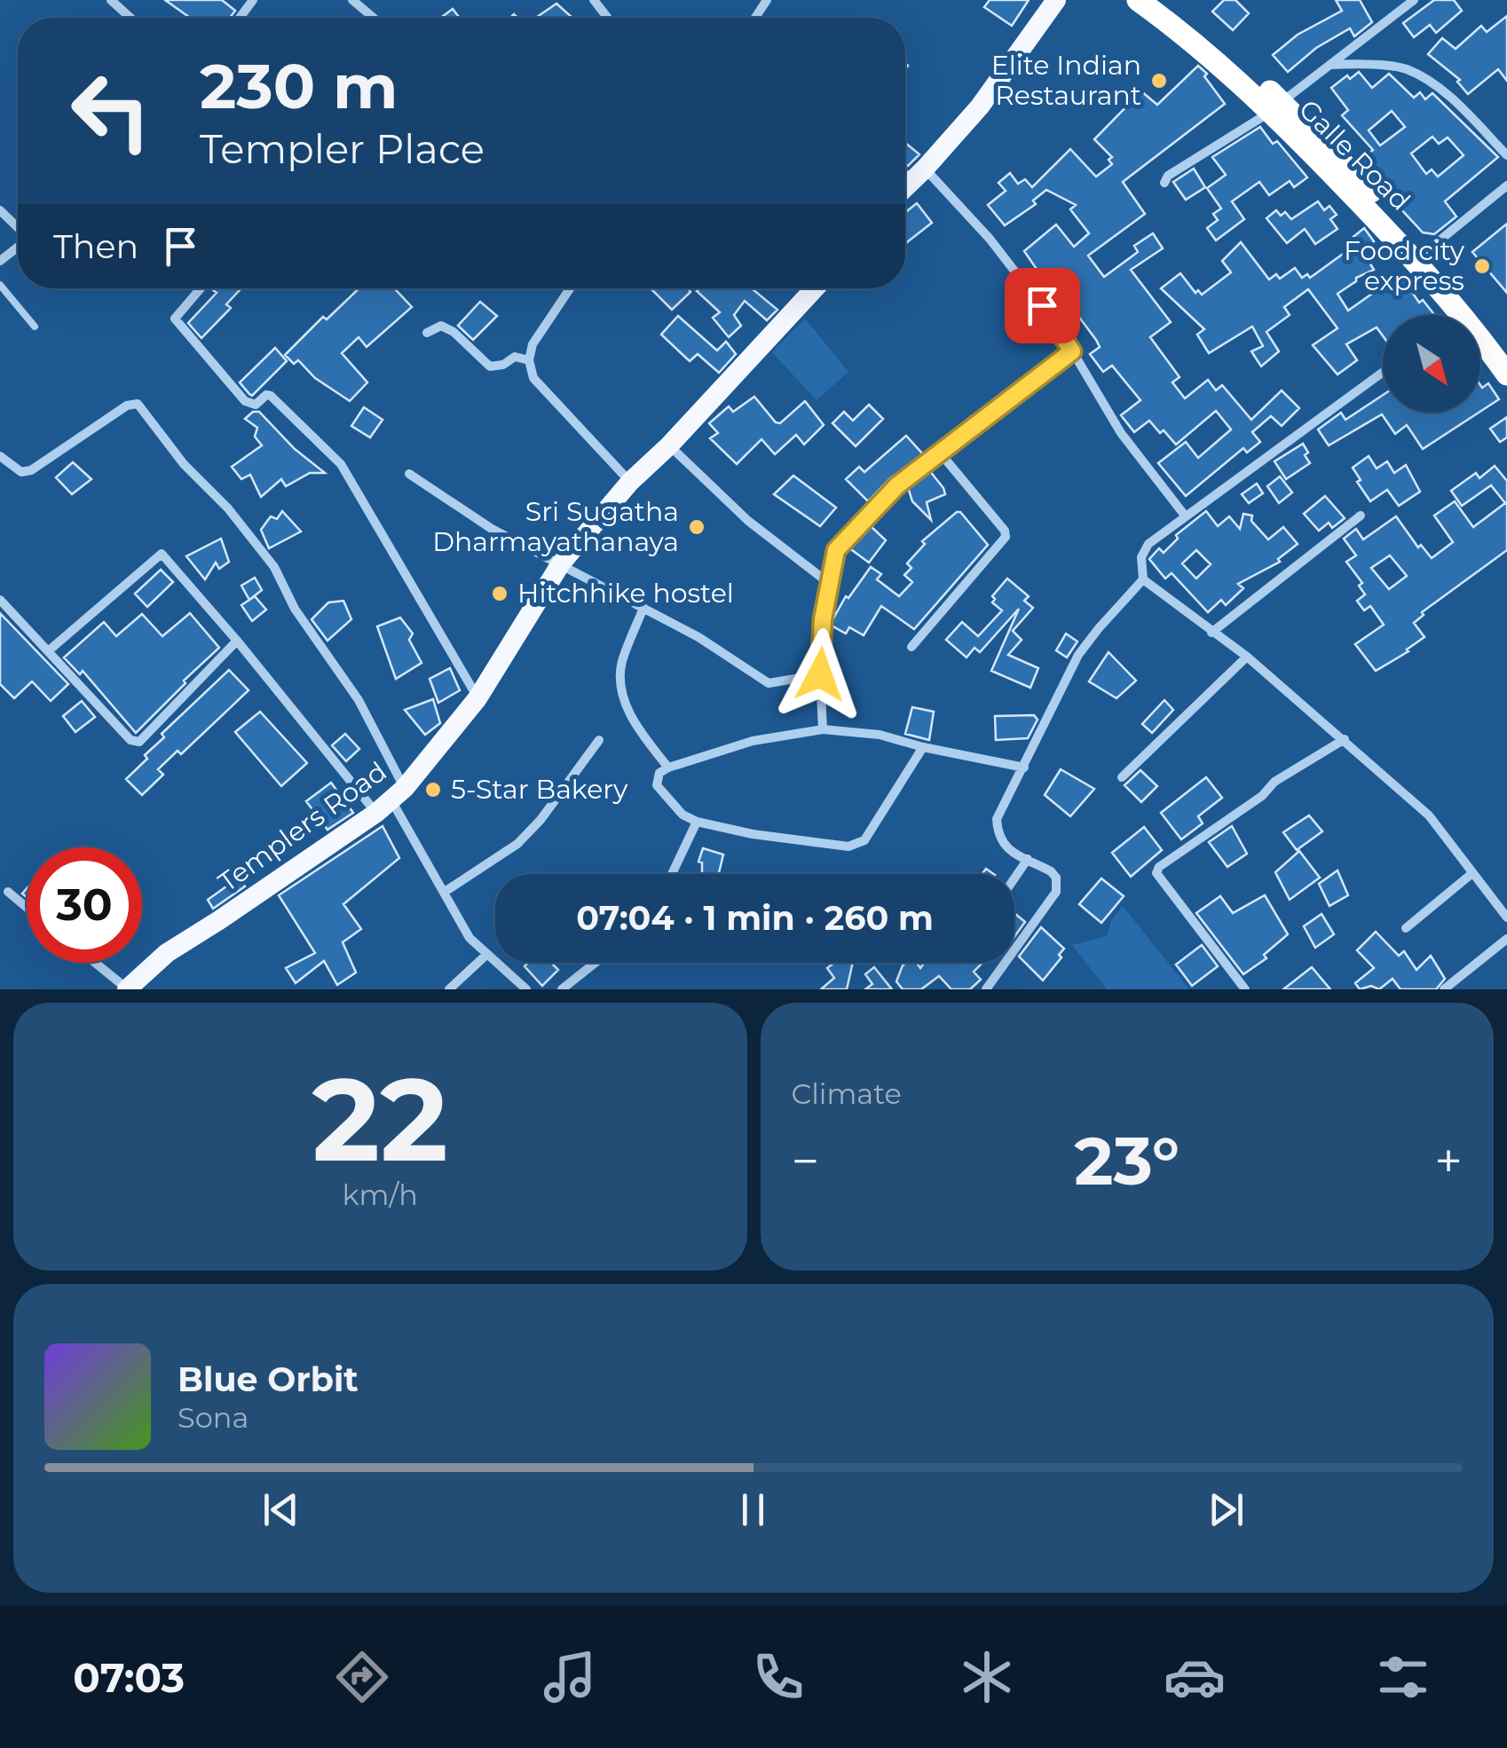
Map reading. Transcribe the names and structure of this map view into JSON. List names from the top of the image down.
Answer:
{
  "streets": {
    "highway": ["Galle Road"],
    "main road": ["Templers Road"]
  },
  "places": [
    "Elite Indian Restaurant",
    "Food city express",
    "Sri Sugatha Dharmayathanaya",
    "Hitchhike hostel",
    "5-Star Bakery"
  ],
  "north": "bottom right",
  "page": {
    "turn": ["230 m", "Templer Place"],
    "then": "Then",
    "limit": "30",
    "trip": "07:04 · 1 min · 260 m",
    "tile": [
      ["22", "km/h"],
      "Climate"
    ],
    "heat": ["−", "23°", "+"],
    "song": ["Blue Orbit", "Sona"],
    "tabs": "07:03"
  }
}
